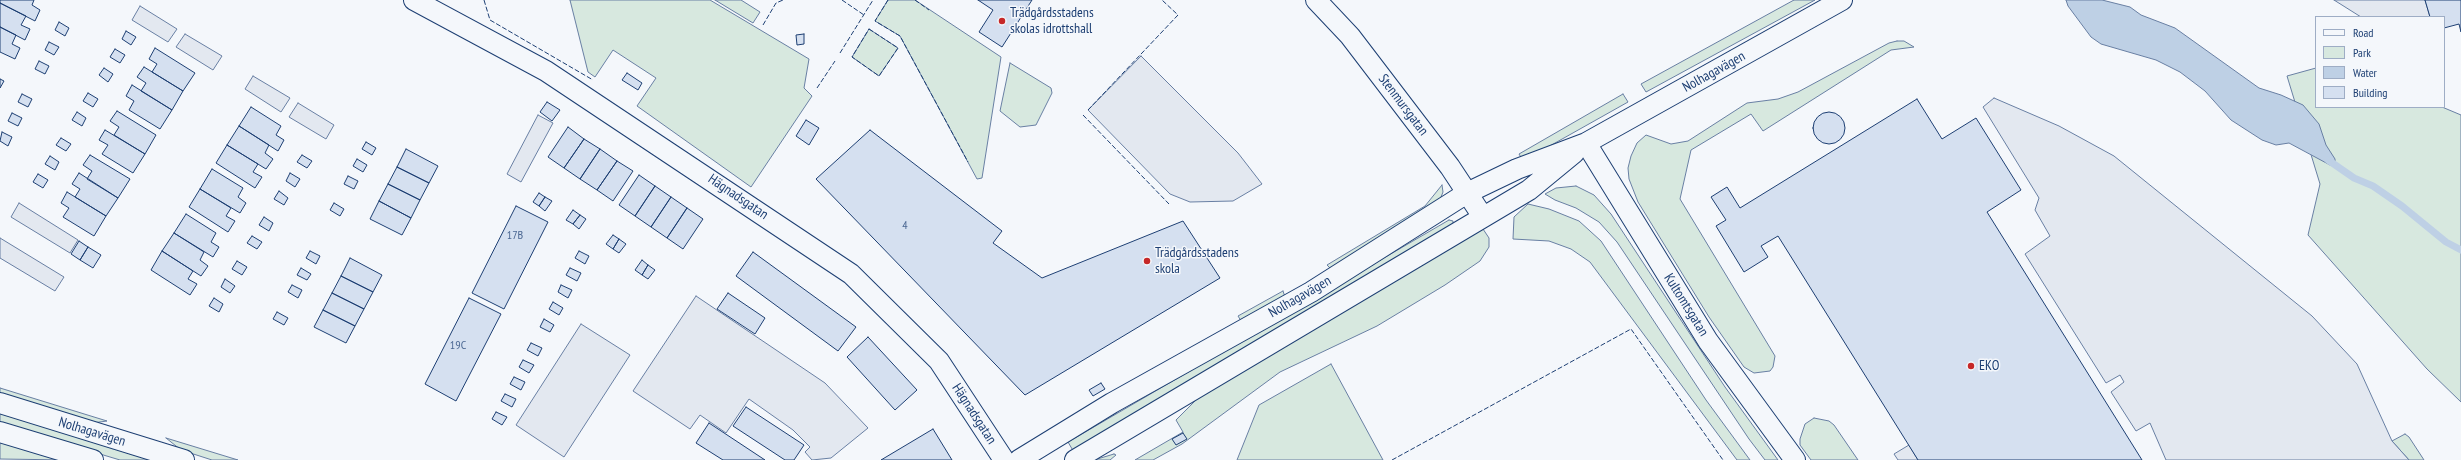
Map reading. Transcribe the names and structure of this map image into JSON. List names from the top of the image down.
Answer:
{
  "streets": {
    "street": [
      "Nolhagavägen",
      "Stenmursgatan",
      "Hägnadsgatan",
      "Kultomtsgatan"
    ]
  },
  "crossings": [
    ["Nolhagavägen", "Stenmursgatan"],
    ["Nolhagavägen", "Kultomtsgatan"]
  ],
  "places": ["Trädgårdsstadens skolas idrottshall", "Trädgårdsstadens skola", "EKO"],
  "house_numbers": ["4", "17B", "19C"],
  "legend": [
    "Road",
    "Park",
    "Water",
    "Building"
  ]
}
